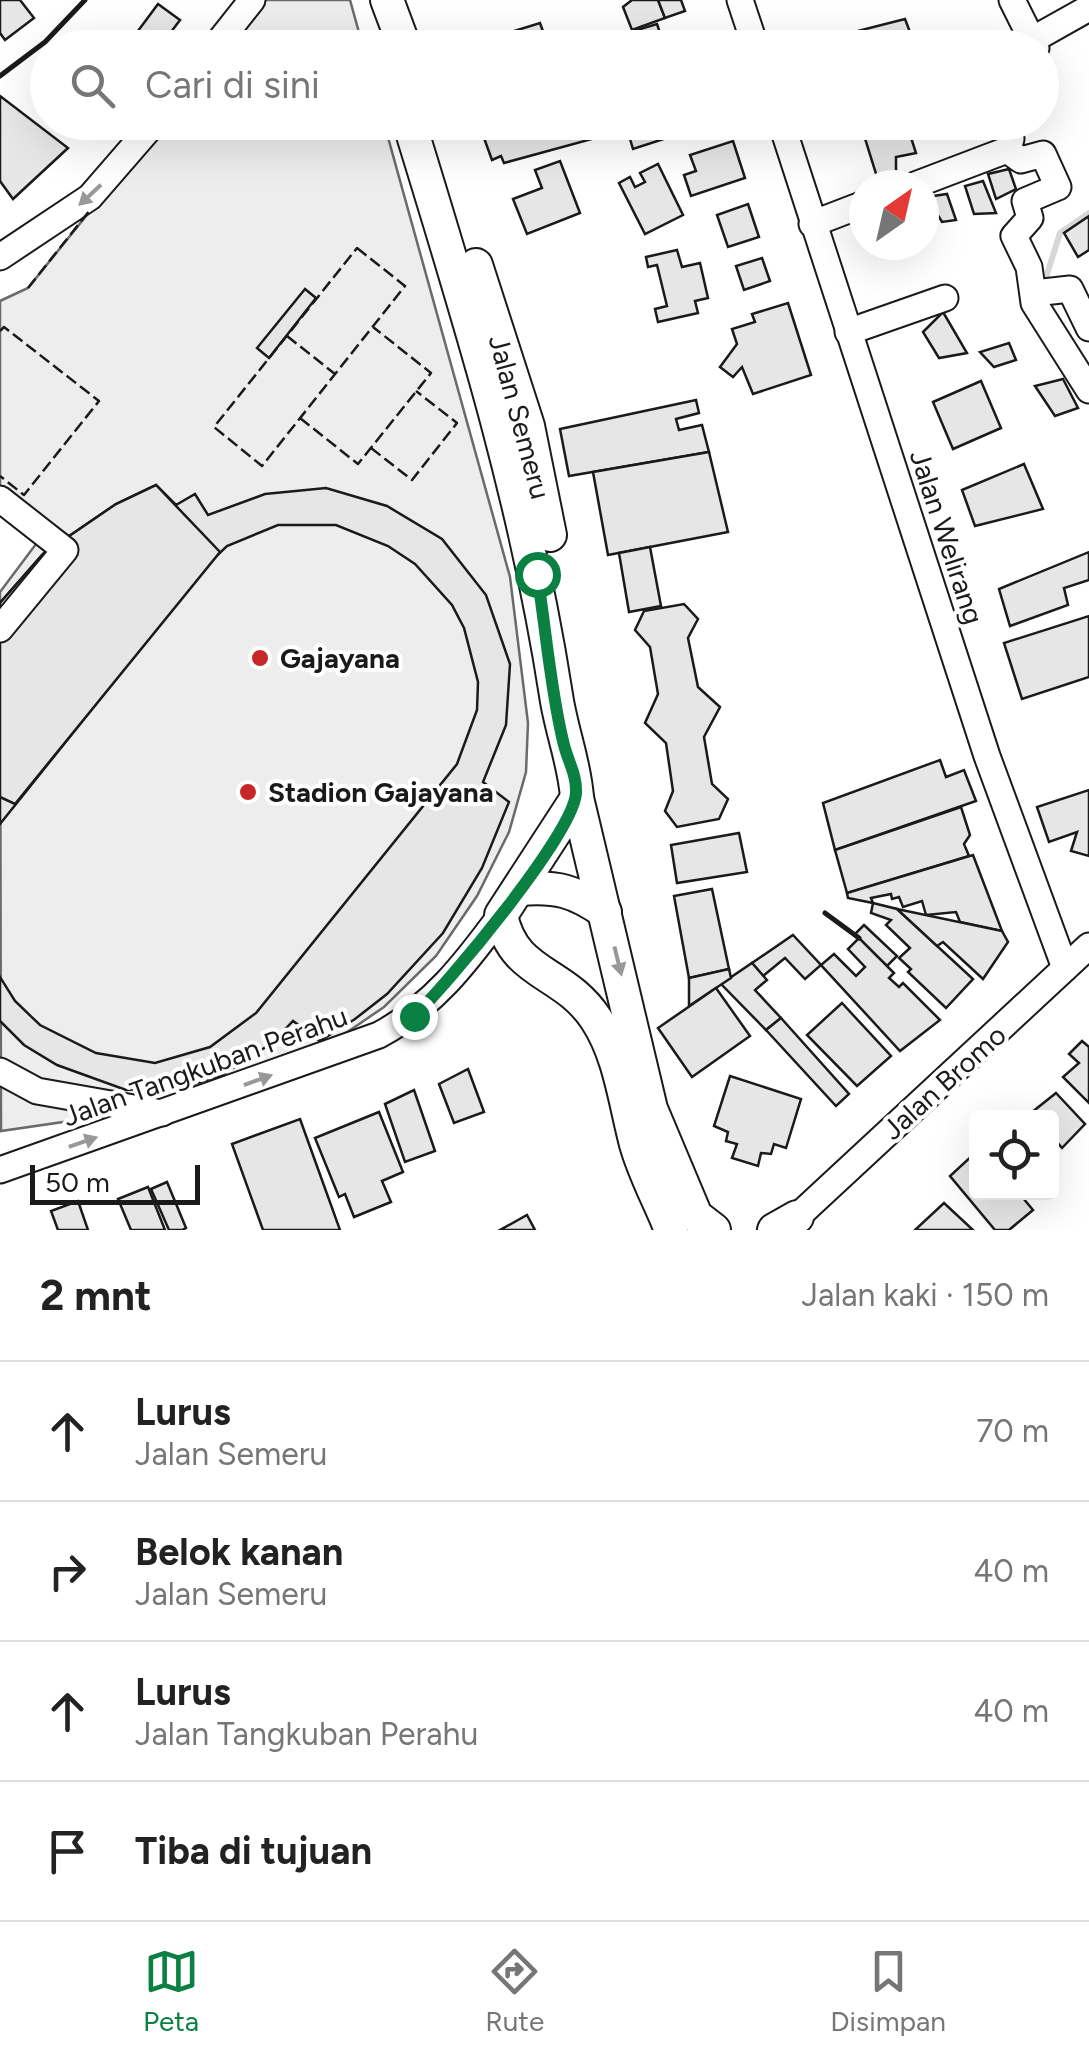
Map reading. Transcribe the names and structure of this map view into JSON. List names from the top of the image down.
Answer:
{
  "streets": {
    "main road": ["Jalan Semeru"],
    "street": ["Jalan Welirang", "Jalan Tangkuban Perahu", "Jalan Bromo"]
  },
  "crossings": [
    ["Jalan Semeru", "Jalan Tangkuban Perahu"],
    ["Jalan Welirang", "Jalan Bromo"]
  ],
  "one_way": ["Jalan Tangkuban Perahu"],
  "places": ["Gajayana", "Stadion Gajayana"],
  "scale_bar": "50 m",
  "north": "top right",
  "page": {
    "search": "Cari di sini",
    "scale": "50 m",
    "heading": ["2 mnt", "Jalan kaki · 150 m"],
    "list": [
      ["Lurus", "Jalan Semeru", "70 m"],
      ["Belok kanan", "Jalan Semeru", "40 m"],
      ["Lurus", "Jalan Tangkuban Perahu", "40 m"],
      "Tiba di tujuan"
    ],
    "nav": ["Peta", "Rute", "Disimpan"]
  }
}
